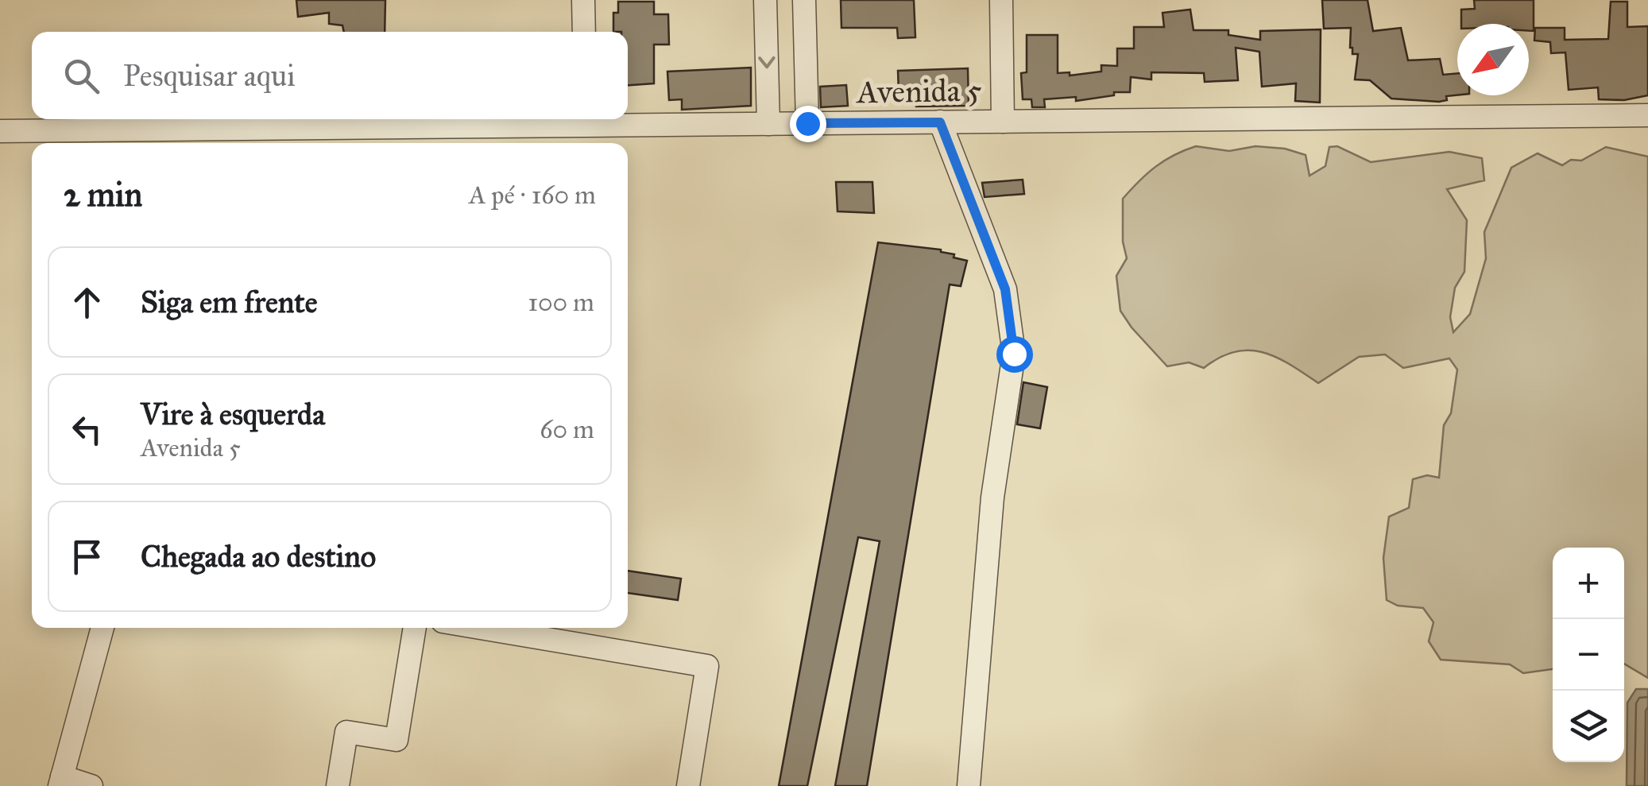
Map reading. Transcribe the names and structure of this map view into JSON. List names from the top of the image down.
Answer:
{
  "streets": {
    "street": ["Avenida 5"]
  },
  "north": "bottom left",
  "page": {
    "search": "Pesquisar aqui",
    "heading": ["2 min", "A pé · 160 m"],
    "list": [
      ["Siga em frente", "100 m"],
      ["Vire à esquerda", "Avenida 5", "60 m"],
      "Chegada ao destino"
    ],
    "map_buttons": ["+", "−"]
  }
}
